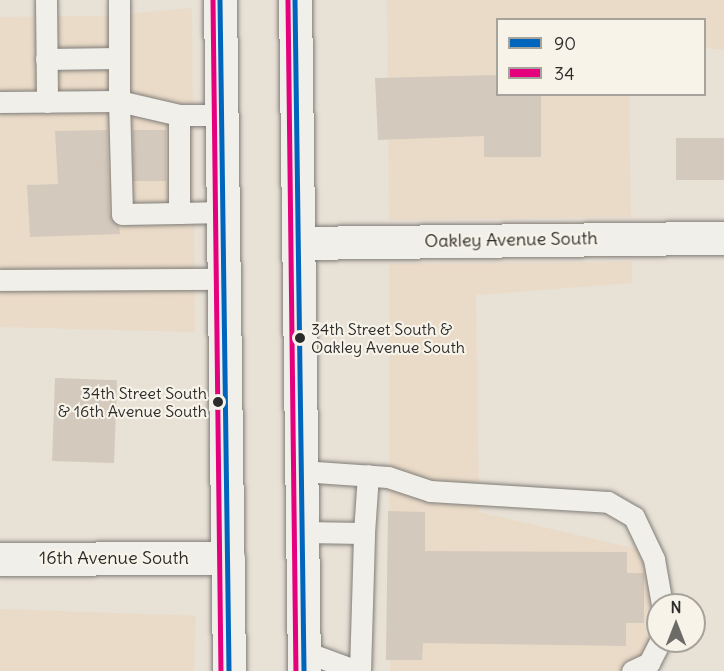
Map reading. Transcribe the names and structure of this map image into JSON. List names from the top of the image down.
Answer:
{
  "streets": {
    "main road": ["Oakley Avenue South", "16th Avenue South"]
  },
  "places": ["34th Street South & Oakley Avenue South", "34th Street South & 16th Avenue South"],
  "lines": ["transit line 90", "transit line 34"],
  "legend": ["90", "34"],
  "north": "top"
}
